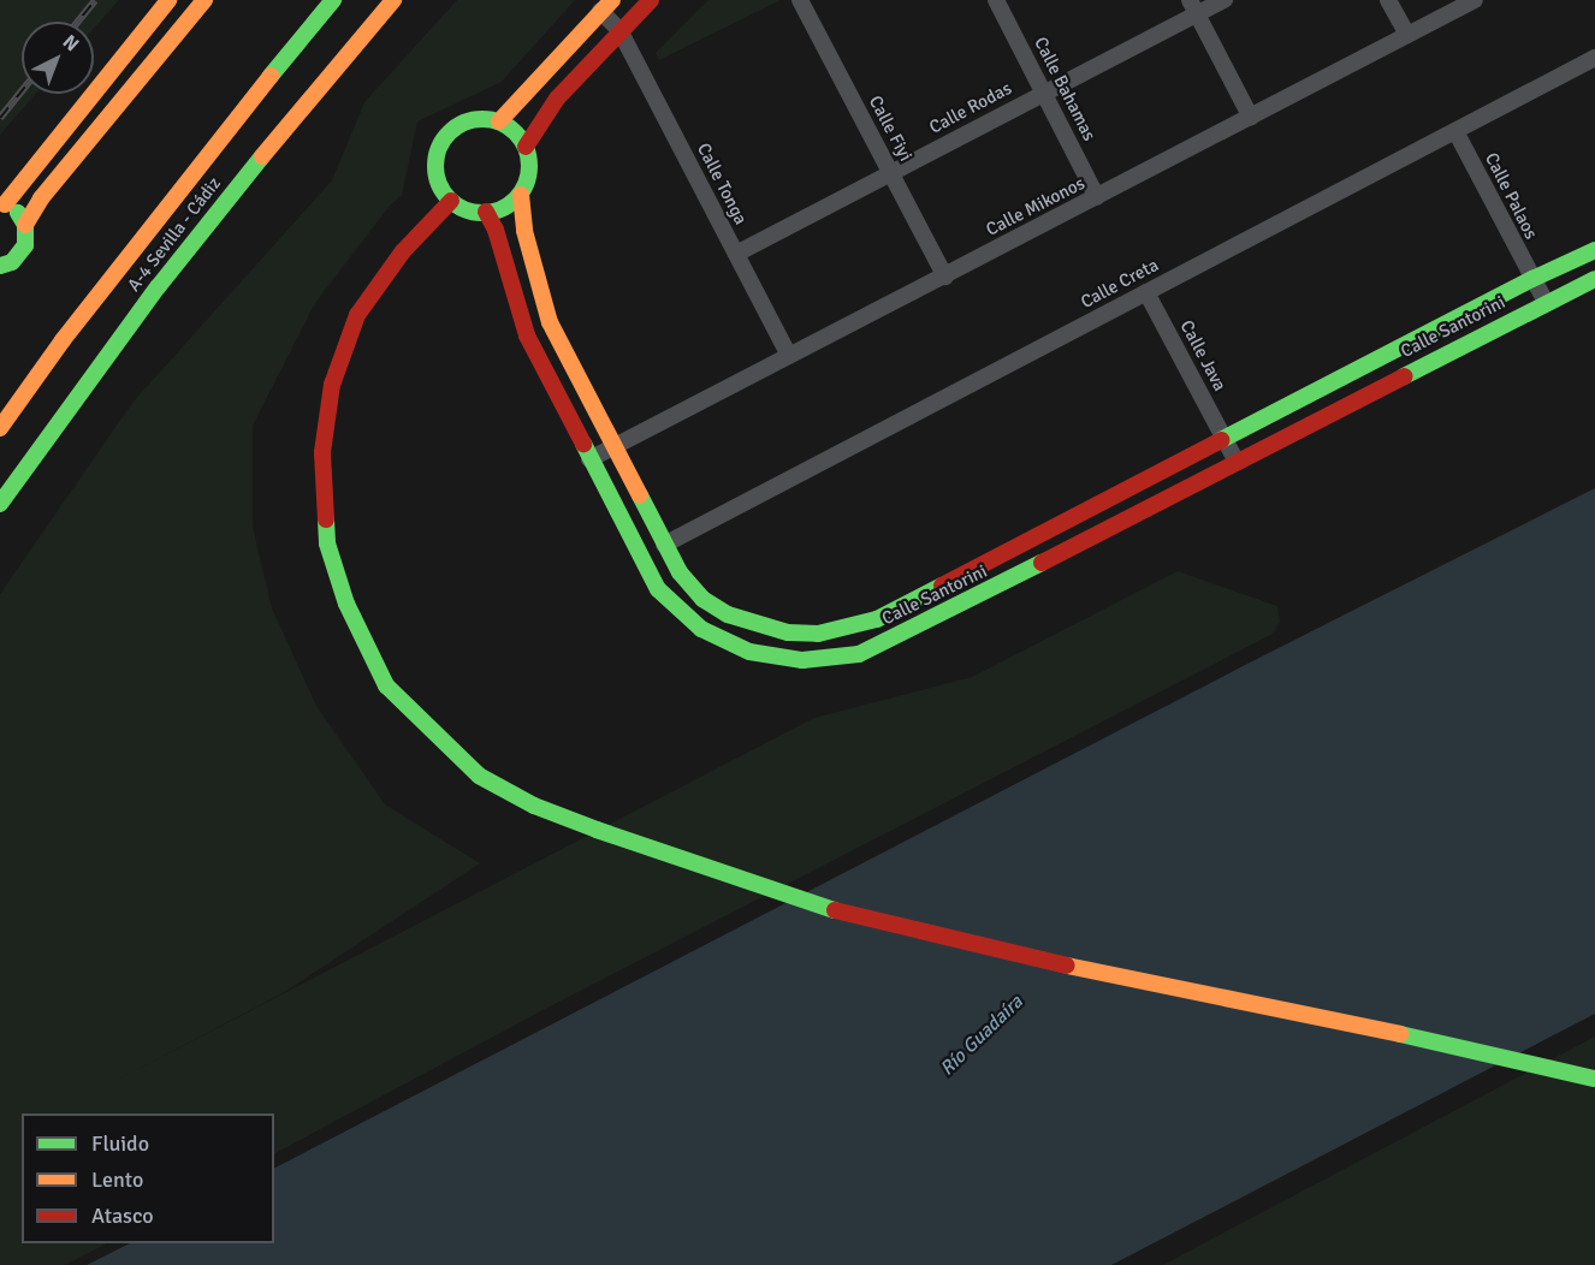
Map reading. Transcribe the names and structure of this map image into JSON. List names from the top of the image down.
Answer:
{
  "streets": {
    "main road": ["A-4 Sevilla - Cádiz", "Calle Santorini"],
    "street": [
      "Calle Bahamas",
      "Calle Rodas",
      "Calle Fiyi",
      "Calle Tonga",
      "Calle Palaos",
      "Calle Mikonos",
      "Calle Creta",
      "Calle Java"
    ]
  },
  "crossings": [
    ["Calle Bahamas", "Calle Rodas"],
    ["Calle Bahamas", "Calle Mikonos"],
    ["Calle Rodas", "Calle Fiyi"],
    ["Calle Rodas", "Calle Tonga"],
    ["Calle Fiyi", "Calle Mikonos"],
    ["Calle Tonga", "Calle Mikonos"],
    ["Calle Palaos", "Calle Creta"],
    ["Calle Palaos", "Calle Santorini"],
    ["Calle Mikonos", "Calle Santorini"],
    ["Calle Creta", "Calle Santorini"],
    ["Calle Creta", "Calle Java"],
    ["Calle Santorini", "Calle Java"]
  ],
  "water": ["Río Guadaíra"],
  "legend": ["Fluido", "Lento", "Atasco"],
  "north": "top right"
}
